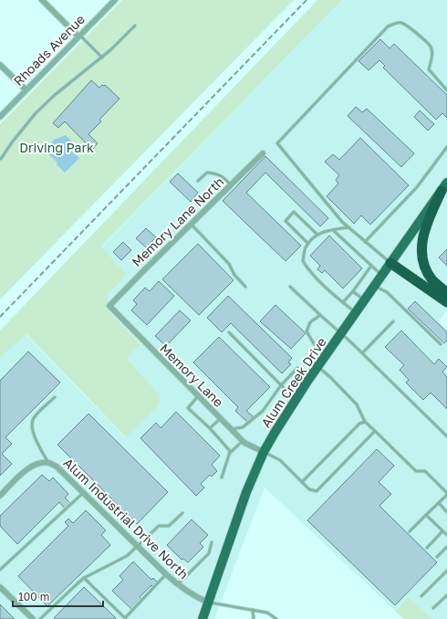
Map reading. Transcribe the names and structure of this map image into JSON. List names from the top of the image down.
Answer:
{
  "streets": {
    "main road": ["Alum Creek Drive"],
    "street": [
      "Rhoads Avenue",
      "Memory Lane North",
      "Memory Lane",
      "Alum Industrial Drive North"
    ]
  },
  "crossings": [
    ["Memory Lane North", "Memory Lane"],
    ["Memory Lane", "Alum Creek Drive"],
    ["Alum Creek Drive", "Alum Industrial Drive North"]
  ],
  "parks": ["Driving Park"],
  "scale_bar": "100 m"
}
